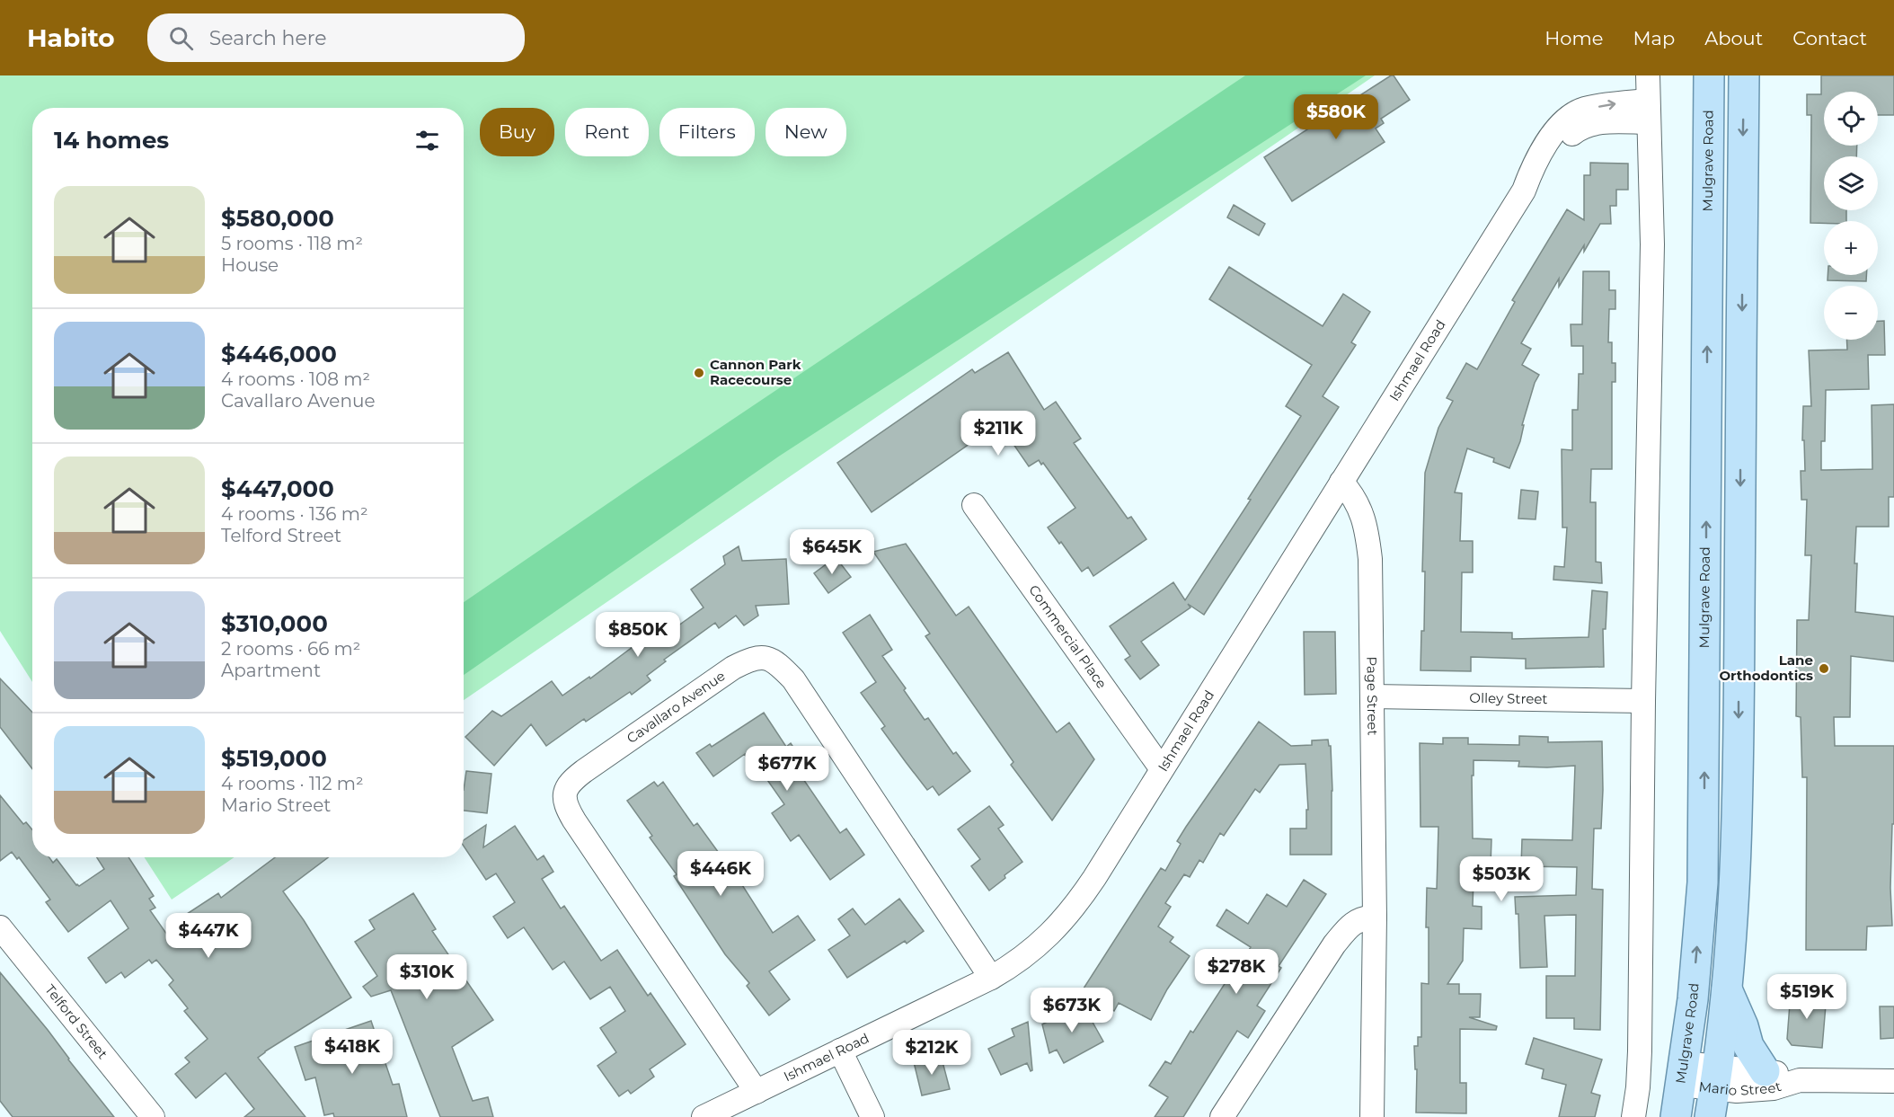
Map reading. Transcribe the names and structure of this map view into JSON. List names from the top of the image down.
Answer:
{
  "streets": {
    "main road": ["Mulgrave Road"],
    "street": [
      "Ishmael Road",
      "Commercial Place",
      "Page Street",
      "Olley Street",
      "Cavallaro Avenue",
      "Telford Street",
      "Mario Street"
    ]
  },
  "crossings": [
    ["Mulgrave Road", "Mario Street"],
    ["Ishmael Road", "Commercial Place"],
    ["Ishmael Road", "Page Street"],
    ["Ishmael Road", "Cavallaro Avenue"],
    ["Page Street", "Olley Street"]
  ],
  "places": ["Cannon Park Racecourse", "Lane Orthodontics"],
  "page": {
    "header": "Habito",
    "search": "Search here",
    "nav": [
      "Home",
      "Map",
      "About",
      "Contact"
    ],
    "map_buttons": ["+", "−"],
    "price": [
      "$580K",
      "$211K",
      "$645K",
      "$850K",
      "$677K",
      "$446K",
      "$503K",
      "$447K",
      "$278K",
      "$310K",
      "$519K",
      "$673K",
      "$418K",
      "$212K"
    ],
    "chip": [
      "Buy",
      "Rent",
      "Filters",
      "New"
    ],
    "heading": "14 homes",
    "list": [
      {
        "name": "$580,000",
        "note": "5 rooms · 118 m² · House"
      },
      {
        "name": "$446,000",
        "note": "4 rooms · 108 m² · Cavallaro Avenue"
      },
      {
        "name": "$447,000",
        "note": "4 rooms · 136 m² · Telford Street"
      },
      {
        "name": "$310,000",
        "note": "2 rooms · 66 m² · Apartment"
      },
      {
        "name": "$519,000",
        "note": "4 rooms · 112 m² · Mario Street"
      }
    ]
  }
}
